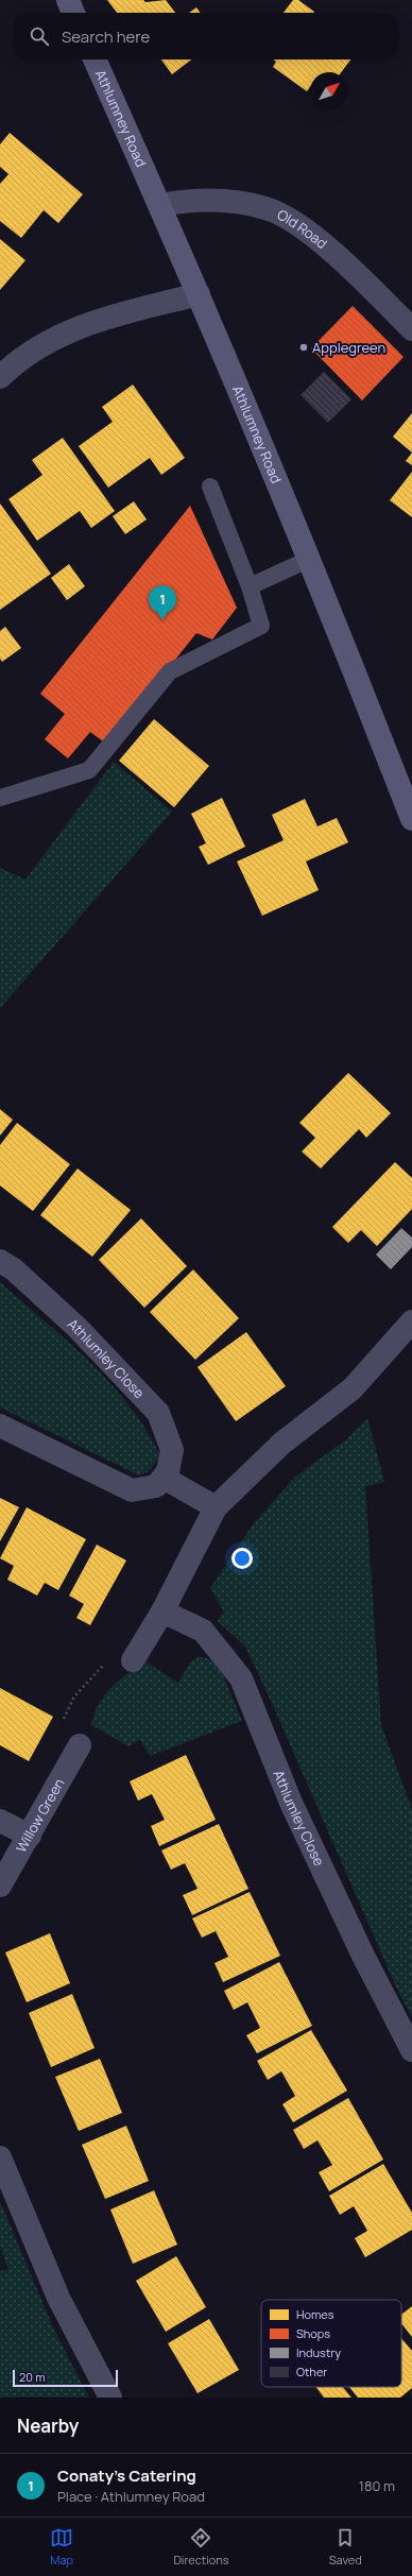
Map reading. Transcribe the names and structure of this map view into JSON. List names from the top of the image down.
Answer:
{
  "streets": {
    "main road": ["Athlumney Road"],
    "street": ["Old Road", "Athlumley Close", "Willow Green"]
  },
  "crossings": [
    ["Athlumney Road", "Old Road"]
  ],
  "places": ["Applegreen"],
  "legend": [
    "Homes",
    "Shops",
    "Industry",
    "Other"
  ],
  "scale_bar": "20 m",
  "north": "top right",
  "page": {
    "search": "Search here",
    "pins": "1",
    "scale": "20 m",
    "heading": "Nearby",
    "list": [
      {
        "mark": "1",
        "name": "Conaty's Catering",
        "note": "Place · Athlumney Road",
        "value": "180 m"
      }
    ],
    "nav": ["Map", "Directions", "Saved"]
  }
}
